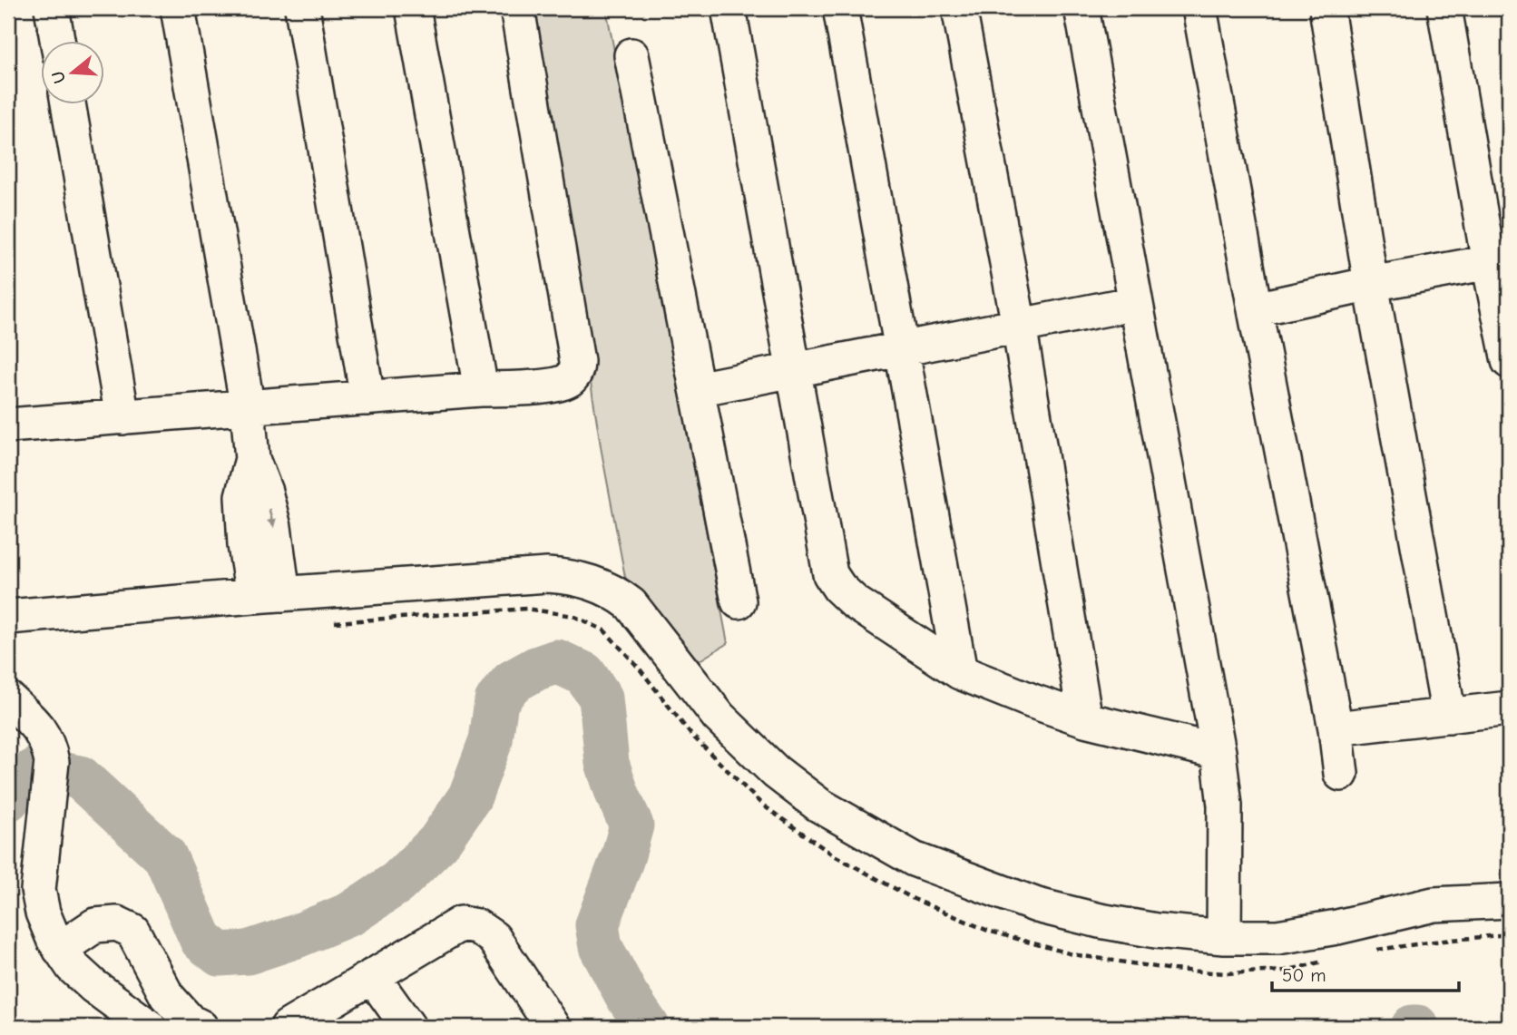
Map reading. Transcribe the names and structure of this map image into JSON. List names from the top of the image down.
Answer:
{
  "scale_bar": "50 m",
  "north": "left"
}
